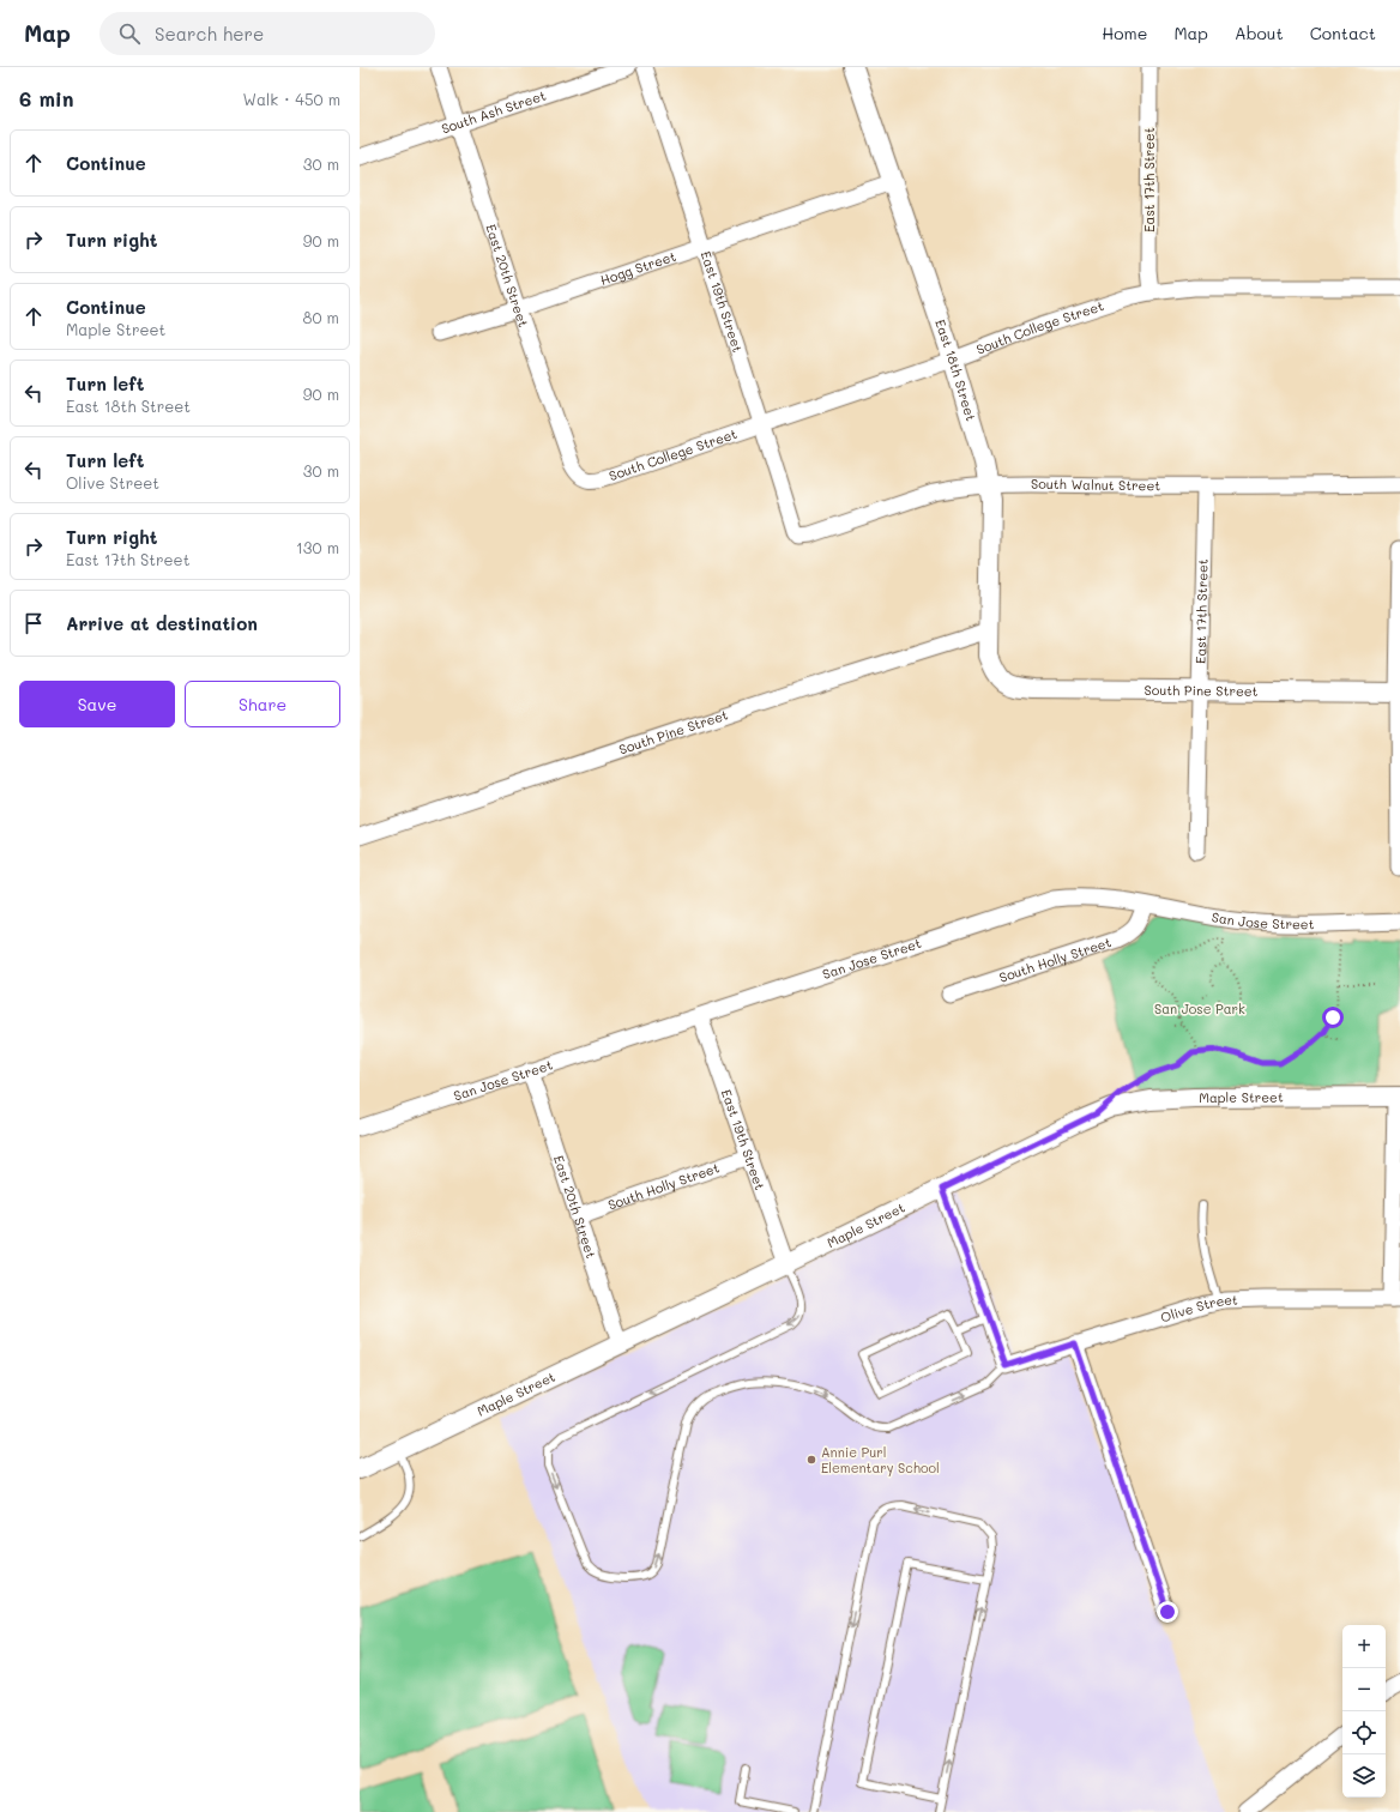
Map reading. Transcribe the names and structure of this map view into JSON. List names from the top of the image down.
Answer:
{
  "streets": {
    "street": [
      "South Ash Street",
      "East 17th Street",
      "Hogg Street",
      "East 20th Street",
      "East 19th Street",
      "South College Street",
      "East 18th Street",
      "South Walnut Street",
      "South Pine Street",
      "San Jose Street",
      "South Holly Street",
      "Maple Street",
      "Olive Street"
    ]
  },
  "crossings": [
    ["South Ash Street", "East 20th Street"],
    ["East 17th Street", "South College Street"],
    ["East 17th Street", "South Walnut Street"],
    ["East 17th Street", "South Pine Street"],
    ["Hogg Street", "East 20th Street"],
    ["Hogg Street", "East 19th Street"],
    ["Hogg Street", "East 18th Street"],
    ["East 20th Street", "South College Street"],
    ["East 20th Street", "San Jose Street"],
    ["East 20th Street", "South Holly Street"],
    ["East 20th Street", "Maple Street"],
    ["East 19th Street", "South College Street"],
    ["East 19th Street", "South Walnut Street"],
    ["East 19th Street", "San Jose Street"],
    ["East 19th Street", "South Holly Street"],
    ["East 19th Street", "Maple Street"],
    ["South College Street", "East 18th Street"],
    ["East 18th Street", "South Walnut Street"],
    ["East 18th Street", "South Pine Street"],
    ["San Jose Street", "South Holly Street"]
  ],
  "parks": ["San Jose Park"],
  "places": ["Annie Purl Elementary School"],
  "page": {
    "header": "Map",
    "search": "Search here",
    "nav": [
      "Home",
      "Map",
      "About",
      "Contact"
    ],
    "heading": ["6 min", "Walk · 450 m"],
    "list": [
      ["Continue", "30 m"],
      ["Turn right", "90 m"],
      ["Continue", "Maple Street", "80 m"],
      ["Turn left", "East 18th Street", "90 m"],
      ["Turn left", "Olive Street", "30 m"],
      ["Turn right", "East 17th Street", "130 m"],
      "Arrive at destination"
    ],
    "buttons": ["Save", "Share"],
    "map_buttons": ["+", "−"]
  }
}
